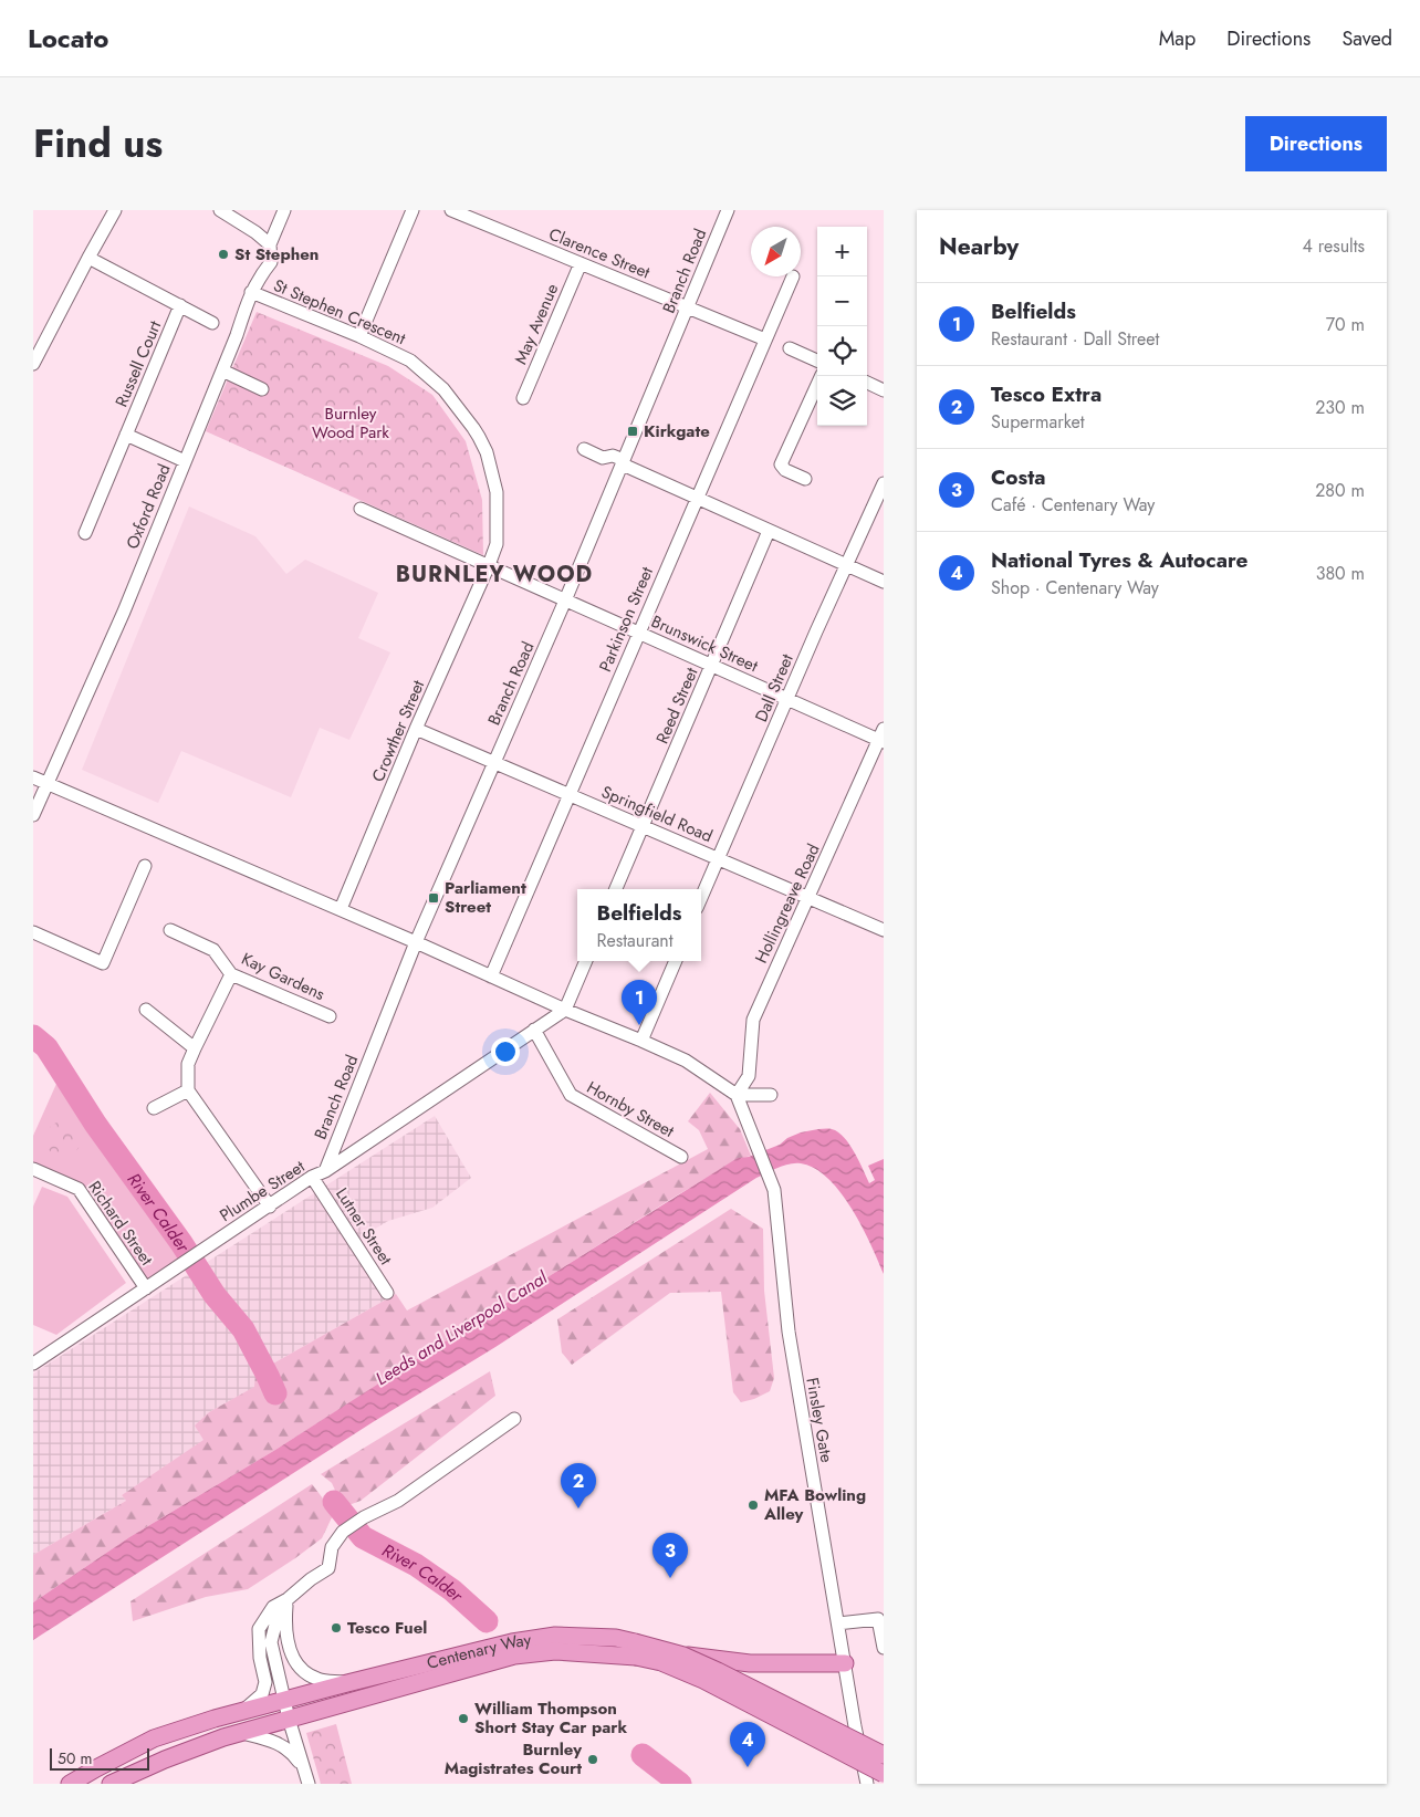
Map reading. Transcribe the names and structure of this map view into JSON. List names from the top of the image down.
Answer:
{
  "streets": {
    "main road": ["Centenary Way"],
    "street": [
      "Clarence Street",
      "Branch Road",
      "St Stephen Crescent",
      "May Avenue",
      "Russell Court",
      "Oxford Road",
      "Parkinson Street",
      "Brunswick Street",
      "Dall Street",
      "Reed Street",
      "Crowther Street",
      "Springfield Road",
      "Hollingreave Road",
      "Kay Gardens",
      "Hornby Street",
      "Plumbe Street",
      "Richard Street",
      "Lutner Street",
      "Finsley Gate"
    ]
  },
  "crossings": [
    ["Clarence Street", "Branch Road"],
    ["Clarence Street", "May Avenue"],
    ["Clarence Street", "Parkinson Street"],
    ["Branch Road", "Brunswick Street"],
    ["Branch Road", "Springfield Road"],
    ["Branch Road", "Plumbe Street"],
    ["St Stephen Crescent", "Oxford Road"],
    ["St Stephen Crescent", "Brunswick Street"],
    ["St Stephen Crescent", "Crowther Street"],
    ["Parkinson Street", "Brunswick Street"],
    ["Parkinson Street", "Springfield Road"],
    ["Brunswick Street", "Dall Street"],
    ["Brunswick Street", "Reed Street"],
    ["Brunswick Street", "Crowther Street"],
    ["Brunswick Street", "Hollingreave Road"],
    ["Dall Street", "Springfield Road"],
    ["Reed Street", "Springfield Road"],
    ["Crowther Street", "Springfield Road"],
    ["Springfield Road", "Hollingreave Road"],
    ["Hollingreave Road", "Finsley Gate"],
    ["Hornby Street", "Plumbe Street"],
    ["Plumbe Street", "Richard Street"],
    ["Plumbe Street", "Lutner Street"]
  ],
  "districts": ["BURNLEY WOOD"],
  "water": ["River Calder", "Leeds and Liverpool Canal"],
  "parks": ["Burnley Wood Park"],
  "places": {
    "other": [
      "St Stephen",
      "MFA Bowling Alley",
      "Tesco Fuel",
      "William Thompson Short Stay Car park",
      "Burnley Magistrates Court"
    ],
    "transit": ["Kirkgate", "Parliament Street"]
  },
  "scale_bar": "50 m",
  "north": "bottom left",
  "page": {
    "header": "Locato",
    "nav": ["Map", "Directions", "Saved"],
    "title": "Find us",
    "buttons": "Directions",
    "heading": ["Nearby", "4 results"],
    "map_buttons": ["+", "−"],
    "list": [
      {
        "mark": "1",
        "name": "Belfields",
        "note": "Restaurant · Dall Street",
        "value": "70 m"
      },
      {
        "mark": "2",
        "name": "Tesco Extra",
        "note": "Supermarket",
        "value": "230 m"
      },
      {
        "mark": "3",
        "name": "Costa",
        "note": "Café · Centenary Way",
        "value": "280 m"
      },
      {
        "mark": "4",
        "name": "National Tyres & Autocare",
        "note": "Shop · Centenary Way",
        "value": "380 m"
      }
    ],
    "popup": ["Belfields", "Restaurant"],
    "pins": [
      "1",
      "2",
      "3",
      "4"
    ],
    "scale": "50 m"
  }
}
